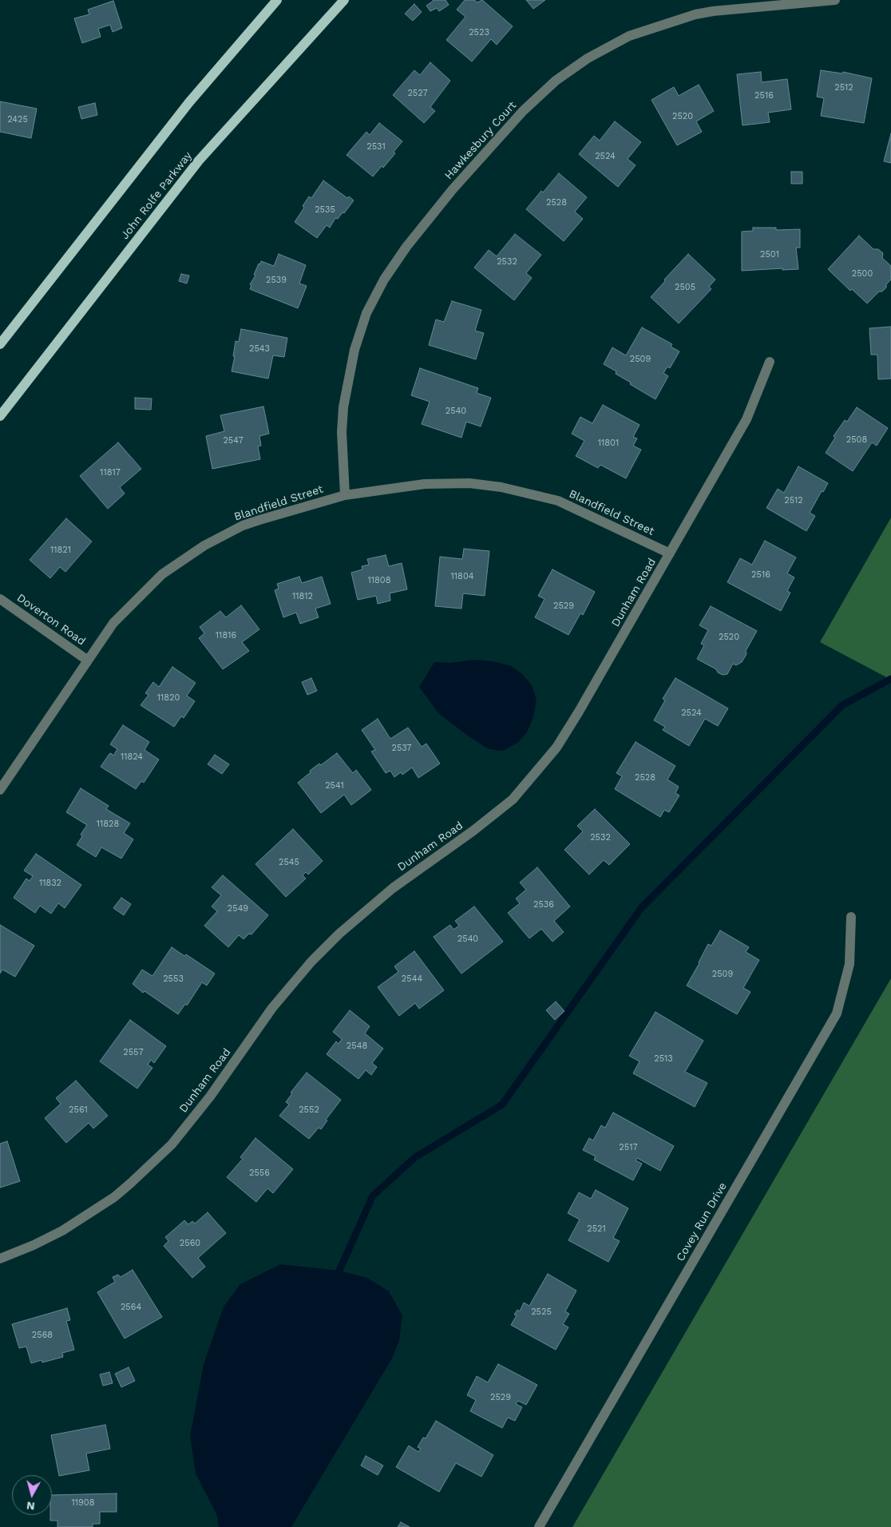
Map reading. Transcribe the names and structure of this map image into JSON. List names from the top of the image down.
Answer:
{
  "streets": {
    "main road": ["John Rolfe Parkway"],
    "street": [
      "Hawkesbury Court",
      "Blandfield Street",
      "Dunham Road",
      "Doverton Road",
      "Covey Run Drive"
    ]
  },
  "crossings": [
    ["Hawkesbury Court", "Blandfield Street"],
    ["Blandfield Street", "Dunham Road"],
    ["Blandfield Street", "Doverton Road"]
  ],
  "house_numbers": [
    "2523",
    "2512",
    "2527",
    "2516",
    "2520",
    "2425",
    "2531",
    "2524",
    "2528",
    "2535",
    "2501",
    "2532",
    "2500",
    "2539",
    "2505",
    "2543",
    "2509",
    "2540",
    "2508",
    "2547",
    "11801",
    "11817",
    "2512",
    "11821",
    "2516",
    "11804",
    "11808",
    "11812",
    "2529",
    "11816",
    "2520",
    "11820",
    "2524",
    "2537",
    "11824",
    "2528",
    "2541",
    "11828",
    "2532",
    "2545",
    "11832",
    "2536",
    "2549",
    "2540",
    "2509",
    "2553",
    "2544",
    "2548",
    "2557",
    "2513",
    "2561",
    "2552",
    "2517",
    "2556",
    "2521",
    "2560",
    "2564",
    "2525",
    "2568",
    "2529",
    "11908"
  ],
  "north": "bottom"
}
